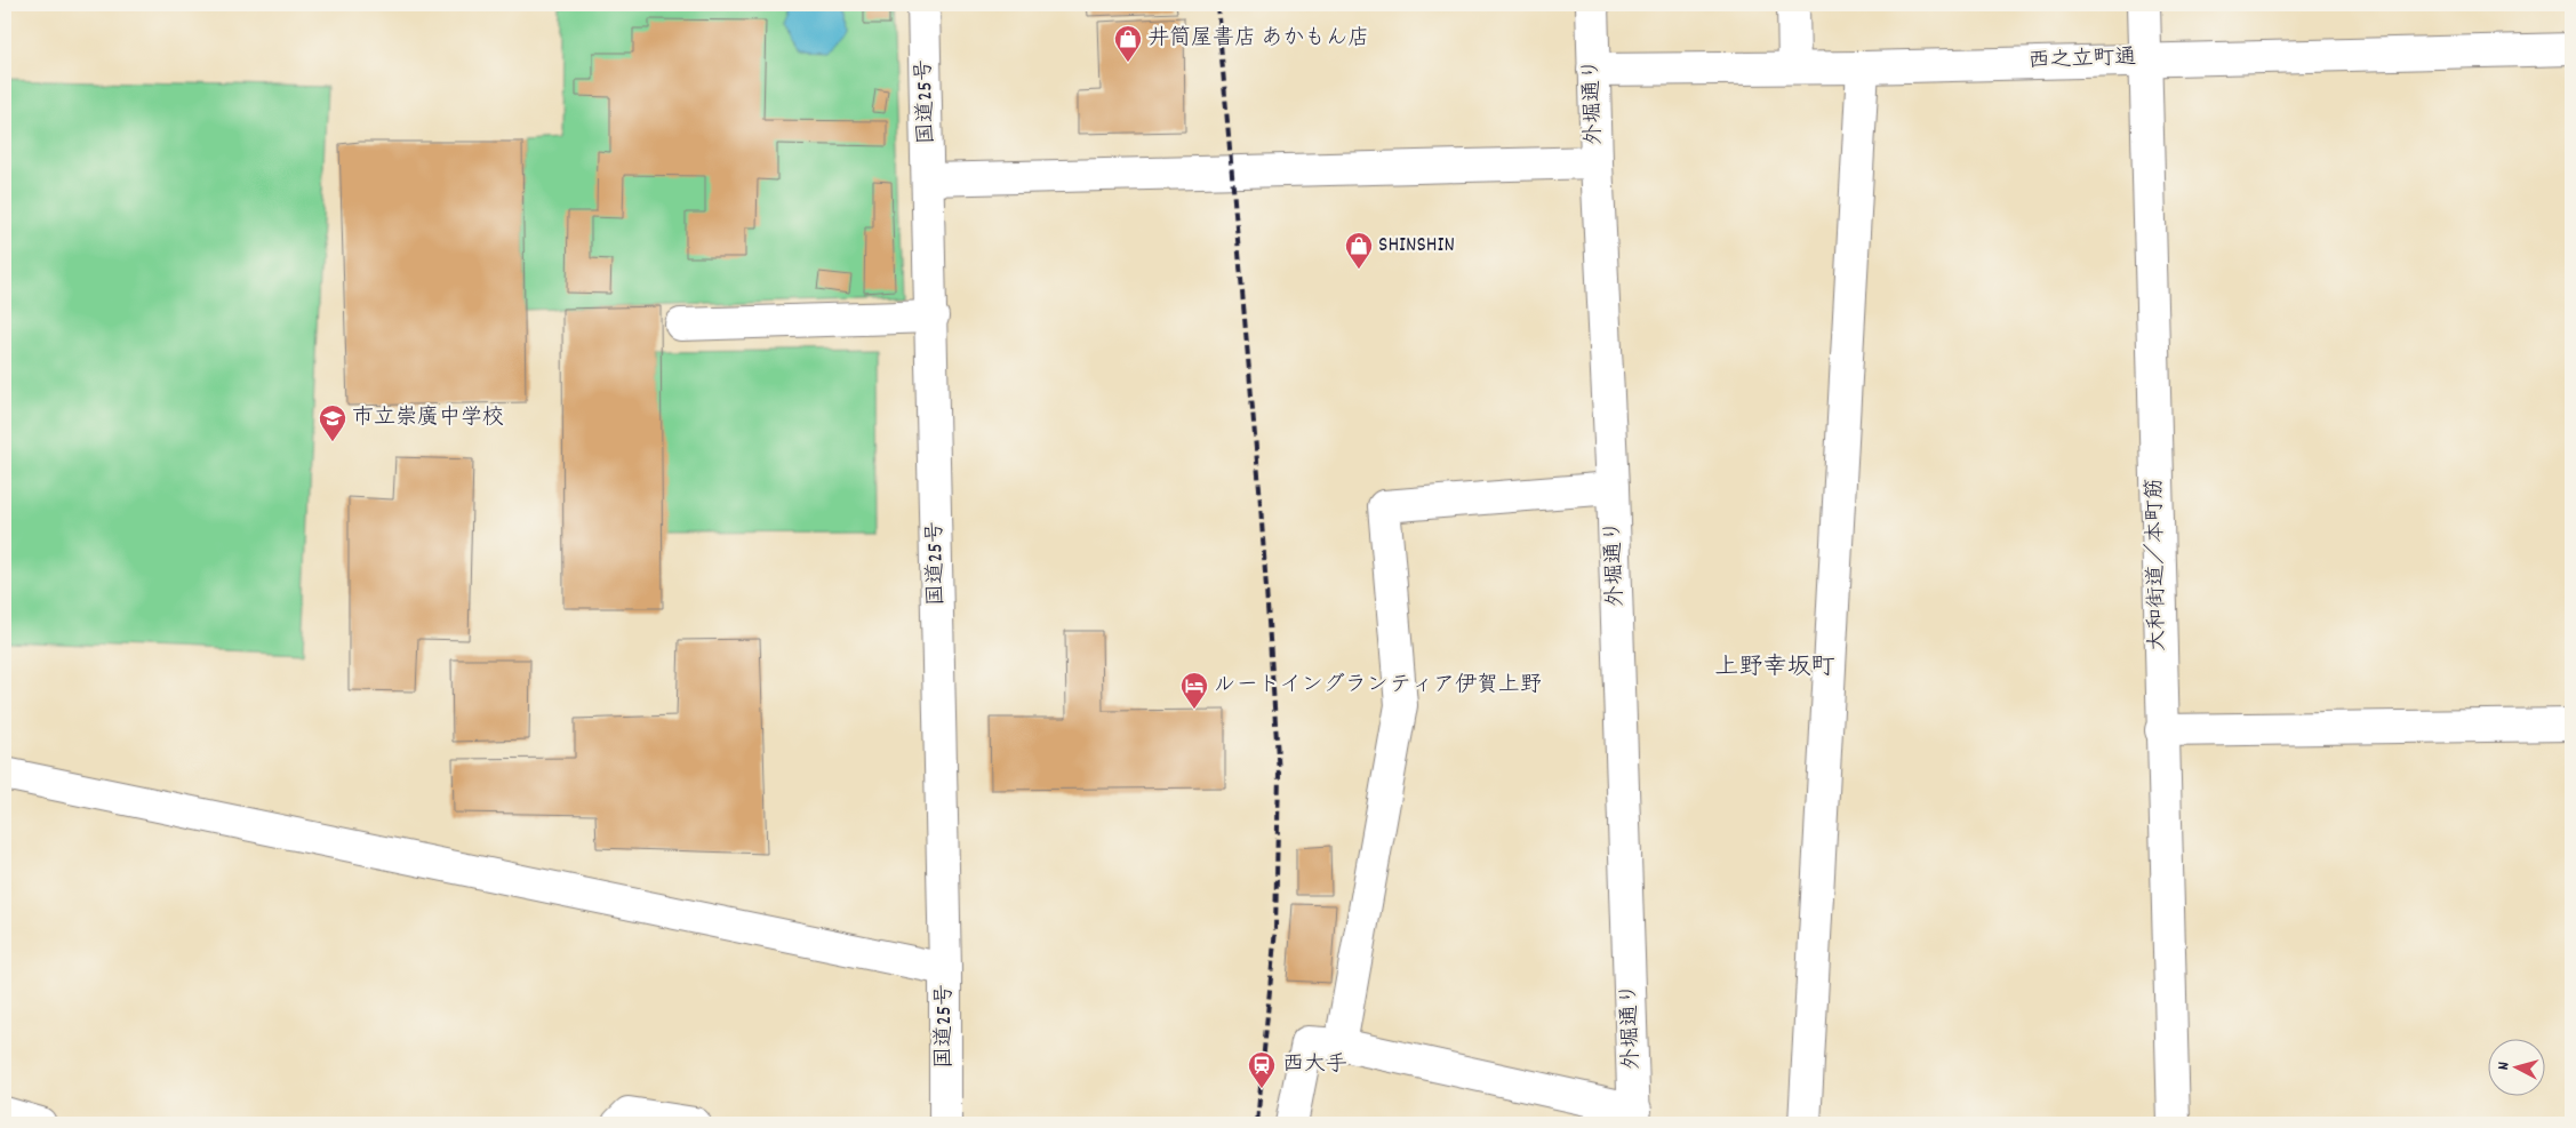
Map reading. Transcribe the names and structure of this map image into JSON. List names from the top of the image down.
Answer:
{
  "streets": {
    "main road": [
      "西之立町通",
      "国道25号",
      "外堀通り",
      "大和街道／本町筋"
    ]
  },
  "crossings": [
    ["西之立町通", "外堀通り"],
    ["西之立町通", "大和街道／本町筋"]
  ],
  "districts": ["上野幸坂町"],
  "places": {
    "shop": ["井筒屋書店 あかもん店", "SHINSHIN"],
    "school or university": ["市立崇廣中学校"],
    "hotel": ["ルートイングランティア伊賀上野"],
    "station": ["西大手"]
  },
  "north": "left"
}
